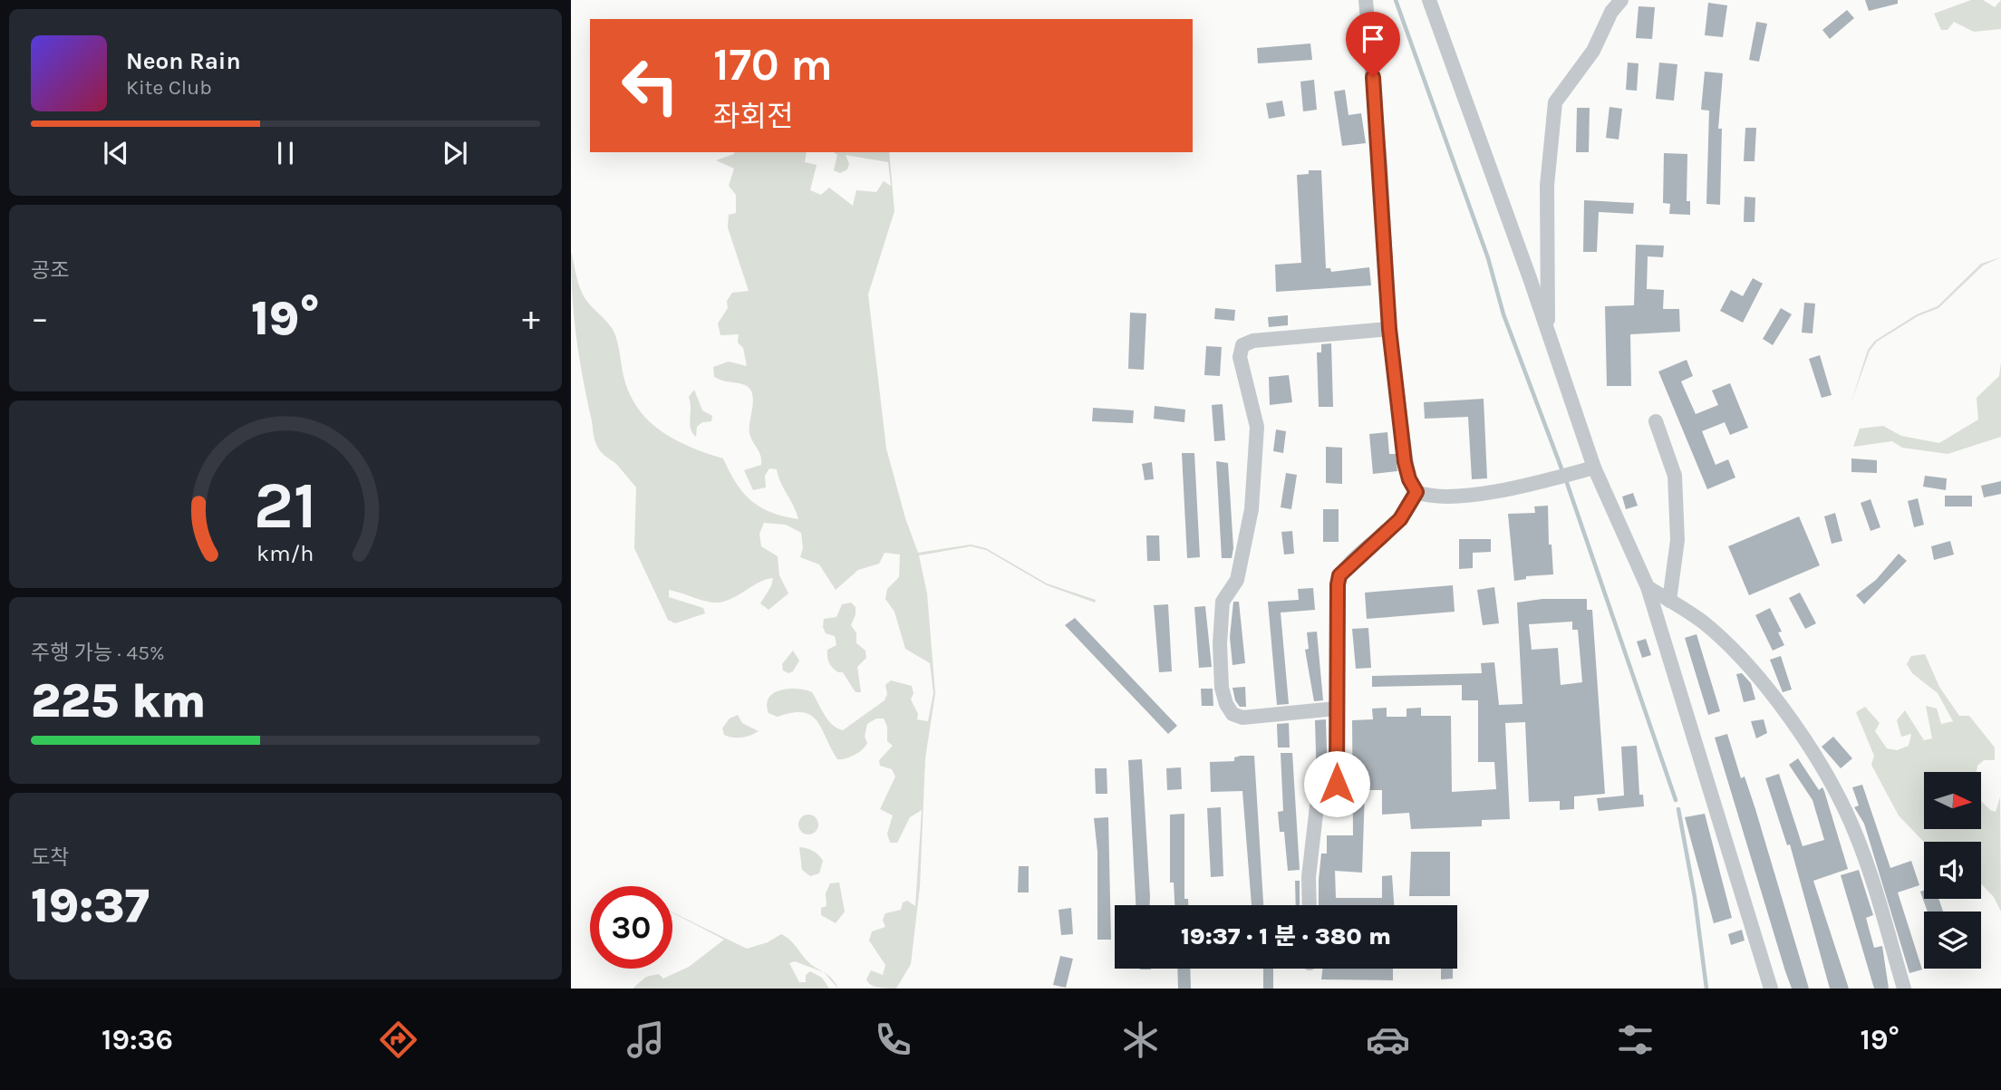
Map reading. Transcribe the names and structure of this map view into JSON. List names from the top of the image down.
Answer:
{
  "north": "right",
  "page": {
    "turn": ["170 m", "좌회전"],
    "song": ["Neon Rain", "Kite Club"],
    "tile": [
      "공조",
      ["주행 가능 · 45%", "225 km"],
      ["도착", "19:37"]
    ],
    "heat": ["−", "19°", "+"],
    "limit": "30",
    "trip": "19:37 · 1 분 · 380 m",
    "tabs": ["19:36", "19°"],
    "gauge": ["21", "km/h"]
  }
}
